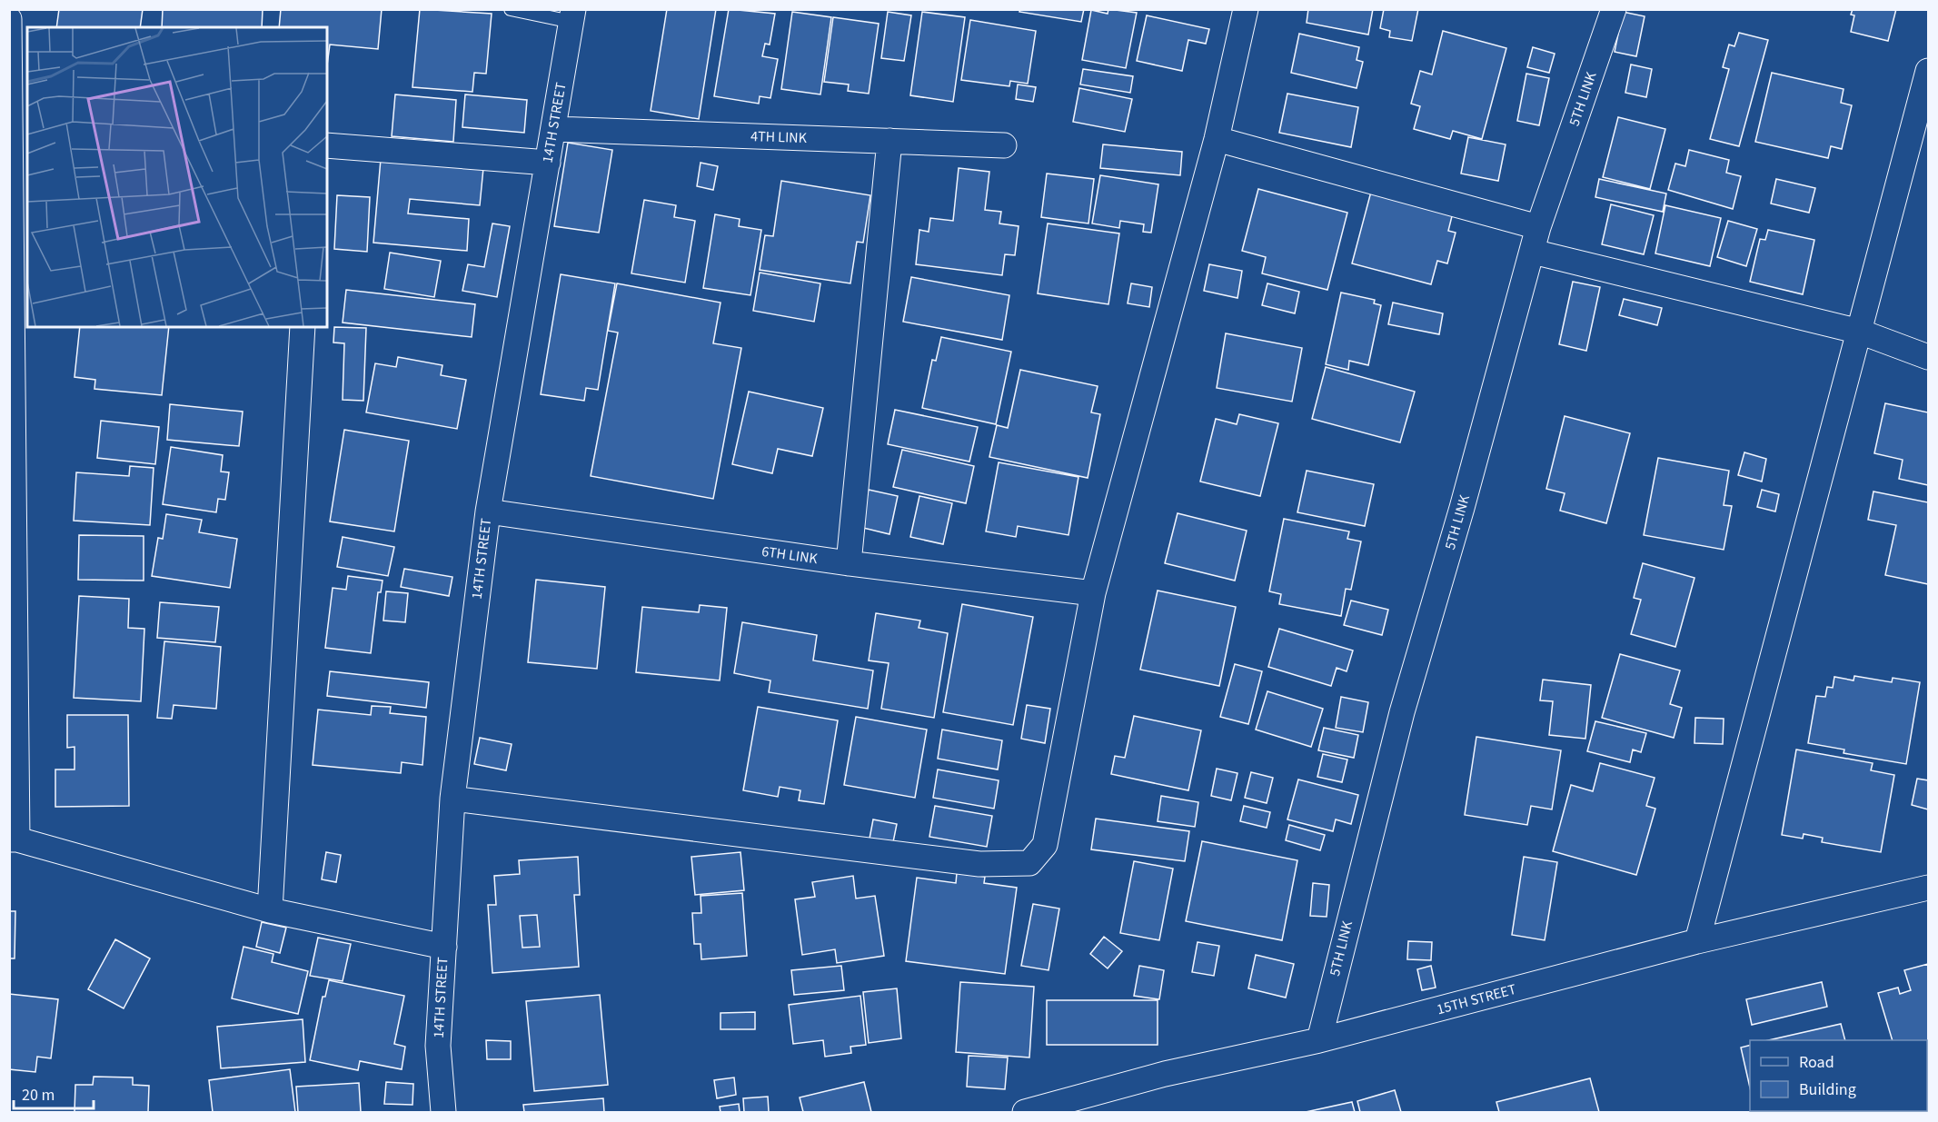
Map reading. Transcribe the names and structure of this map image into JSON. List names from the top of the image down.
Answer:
{
  "streets": {
    "street": [
      "5TH LINK",
      "14TH STREET",
      "4TH LINK",
      "6TH LINK",
      "15TH STREET"
    ]
  },
  "crossings": [
    ["5TH LINK", "15TH STREET"],
    ["14TH STREET", "4TH LINK"],
    ["14TH STREET", "6TH LINK"]
  ],
  "legend": ["Road", "Building"],
  "scale_bar": "20 m"
}
